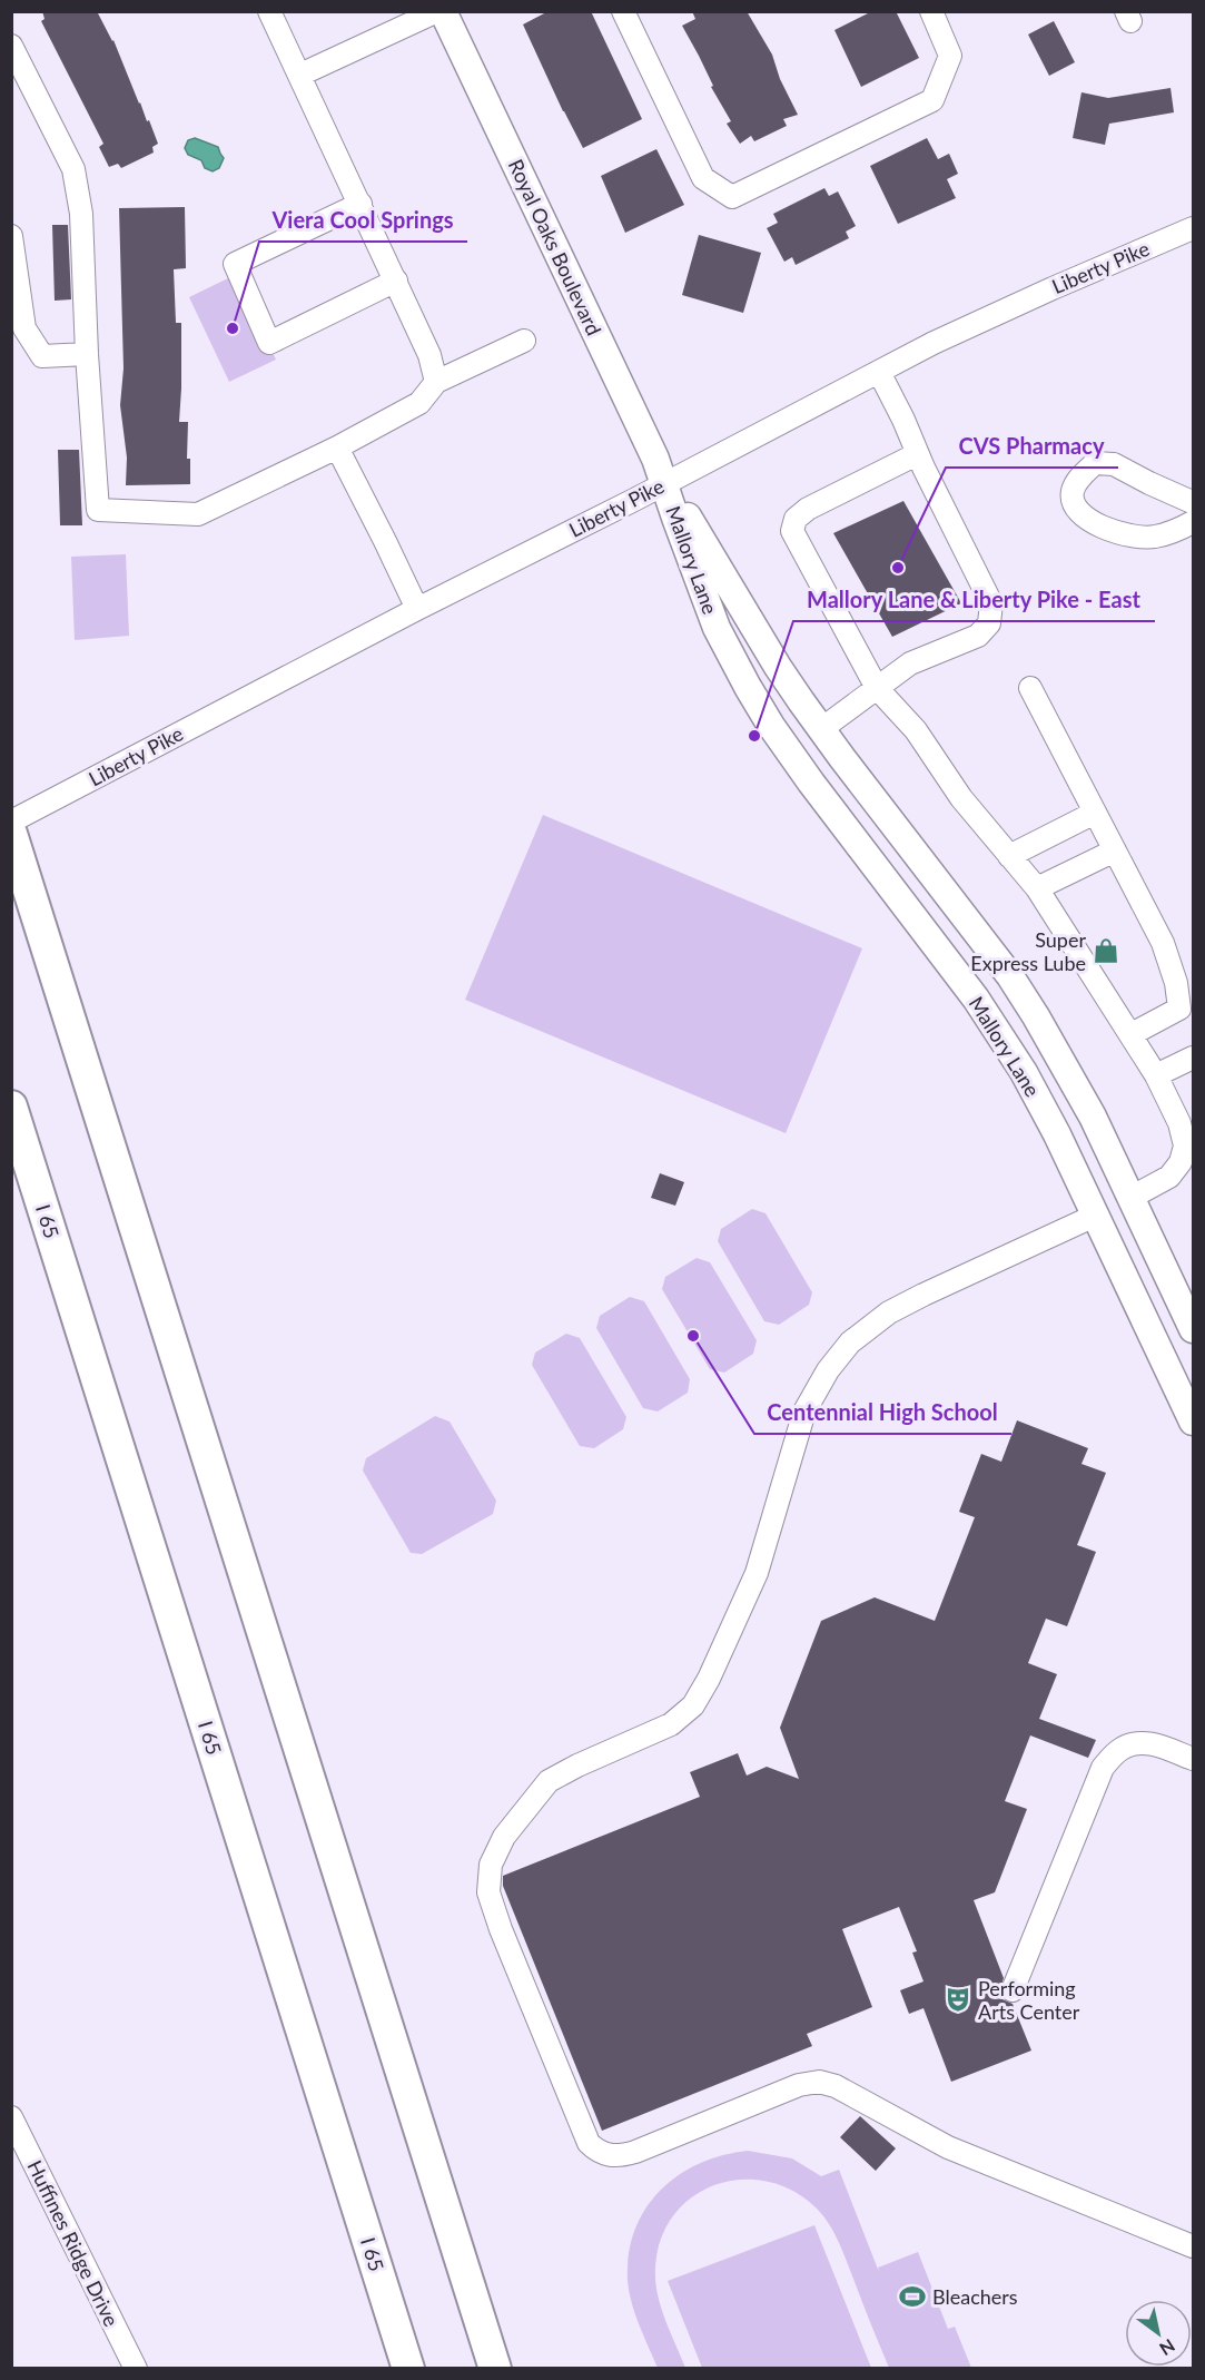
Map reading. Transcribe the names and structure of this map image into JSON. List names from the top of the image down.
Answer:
{
  "streets": {
    "highway": ["I 65"],
    "main road": ["Royal Oaks Boulevard", "Mallory Lane"],
    "street": ["Liberty Pike", "Huffines Ridge Drive"]
  },
  "crossings": [
    ["Royal Oaks Boulevard", "Liberty Pike"],
    ["Royal Oaks Boulevard", "Mallory Lane"],
    ["Liberty Pike", "Mallory Lane"]
  ],
  "places": {
    "other": [
      "Viera Cool Springs",
      "CVS Pharmacy",
      "Mallory Lane & Liberty Pike - East",
      "Centennial High School"
    ],
    "shop": ["Super Express Lube"],
    "theatre": ["Performing Arts Center"],
    "sports": ["Bleachers"]
  },
  "north": "bottom right"
}
